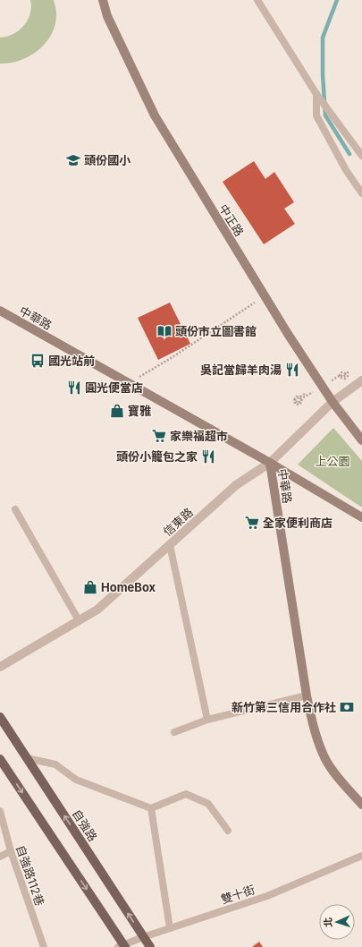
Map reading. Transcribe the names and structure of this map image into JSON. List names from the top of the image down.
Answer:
{
  "streets": {
    "main road": ["自強路"],
    "street": ["中正路", "中華路", "信東路"],
    "lane": ["自強路112巷", "雙十街"]
  },
  "crossings": [
    ["中正路", "信東路"],
    ["中華路", "信東路"],
    ["自強路", "雙十街"]
  ],
  "parks": ["上公園"],
  "places": {
    "school or university": ["頭份國小"],
    "library": ["頭份市立圖書館"],
    "bus stop": ["國光站前"],
    "restaurant": ["吳記當歸羊肉湯", "圓光便當店", "頭份小籠包之家"],
    "shop": ["寶雅", "HomeBox"],
    "supermarket": ["家樂福超市", "全家便利商店"],
    "bank": ["新竹第三信用合作社"]
  },
  "north": "left"
}
